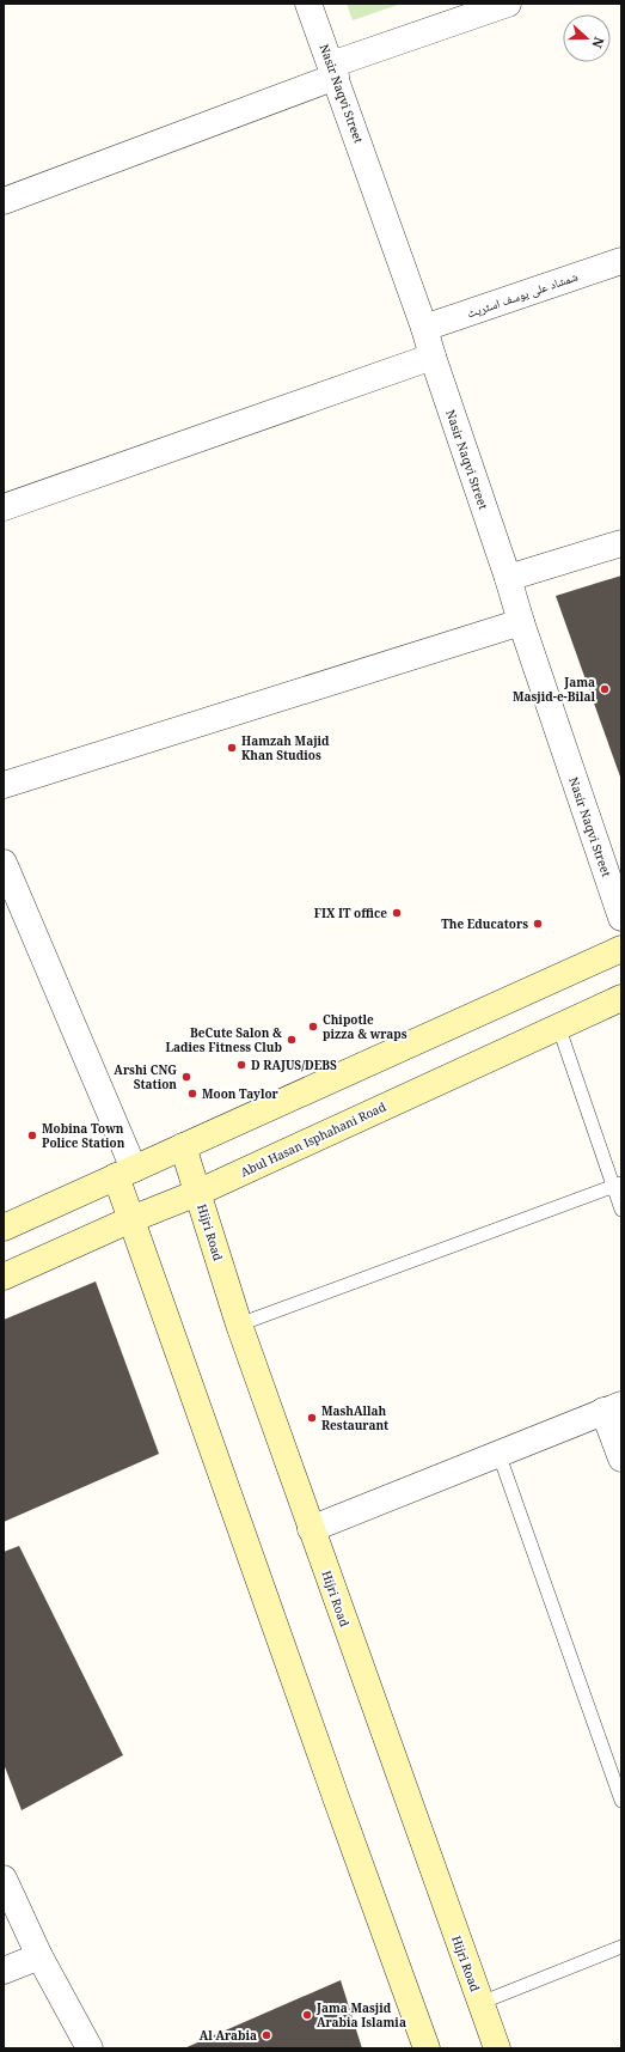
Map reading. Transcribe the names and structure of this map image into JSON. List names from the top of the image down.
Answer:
{
  "streets": {
    "main road": ["Abul Hasan Isphahani Road", "Hijri Road"],
    "street": ["Nasir Naqvi Street", "شمشاد علی یوسف اسٹریٹ"]
  },
  "crossings": [
    ["Nasir Naqvi Street", "شمشاد علی یوسف اسٹریٹ"],
    ["Abul Hasan Isphahani Road", "Hijri Road"]
  ],
  "places": [
    "Jama Masjid-e-Bilal",
    "Hamzah Majid Khan Studios",
    "FIX IT office",
    "The Educators",
    "Chipotle pizza & wraps",
    "BeCute Salon & Ladies Fitness Club",
    "D RAJUS/DEBS",
    "Arshi CNG Station",
    "Moon Taylor",
    "Mobina Town Police Station",
    "MashAllah Restaurant",
    "Jama Masjid Arabia Islamia",
    "Al Arabia"
  ],
  "north": "right"
}
